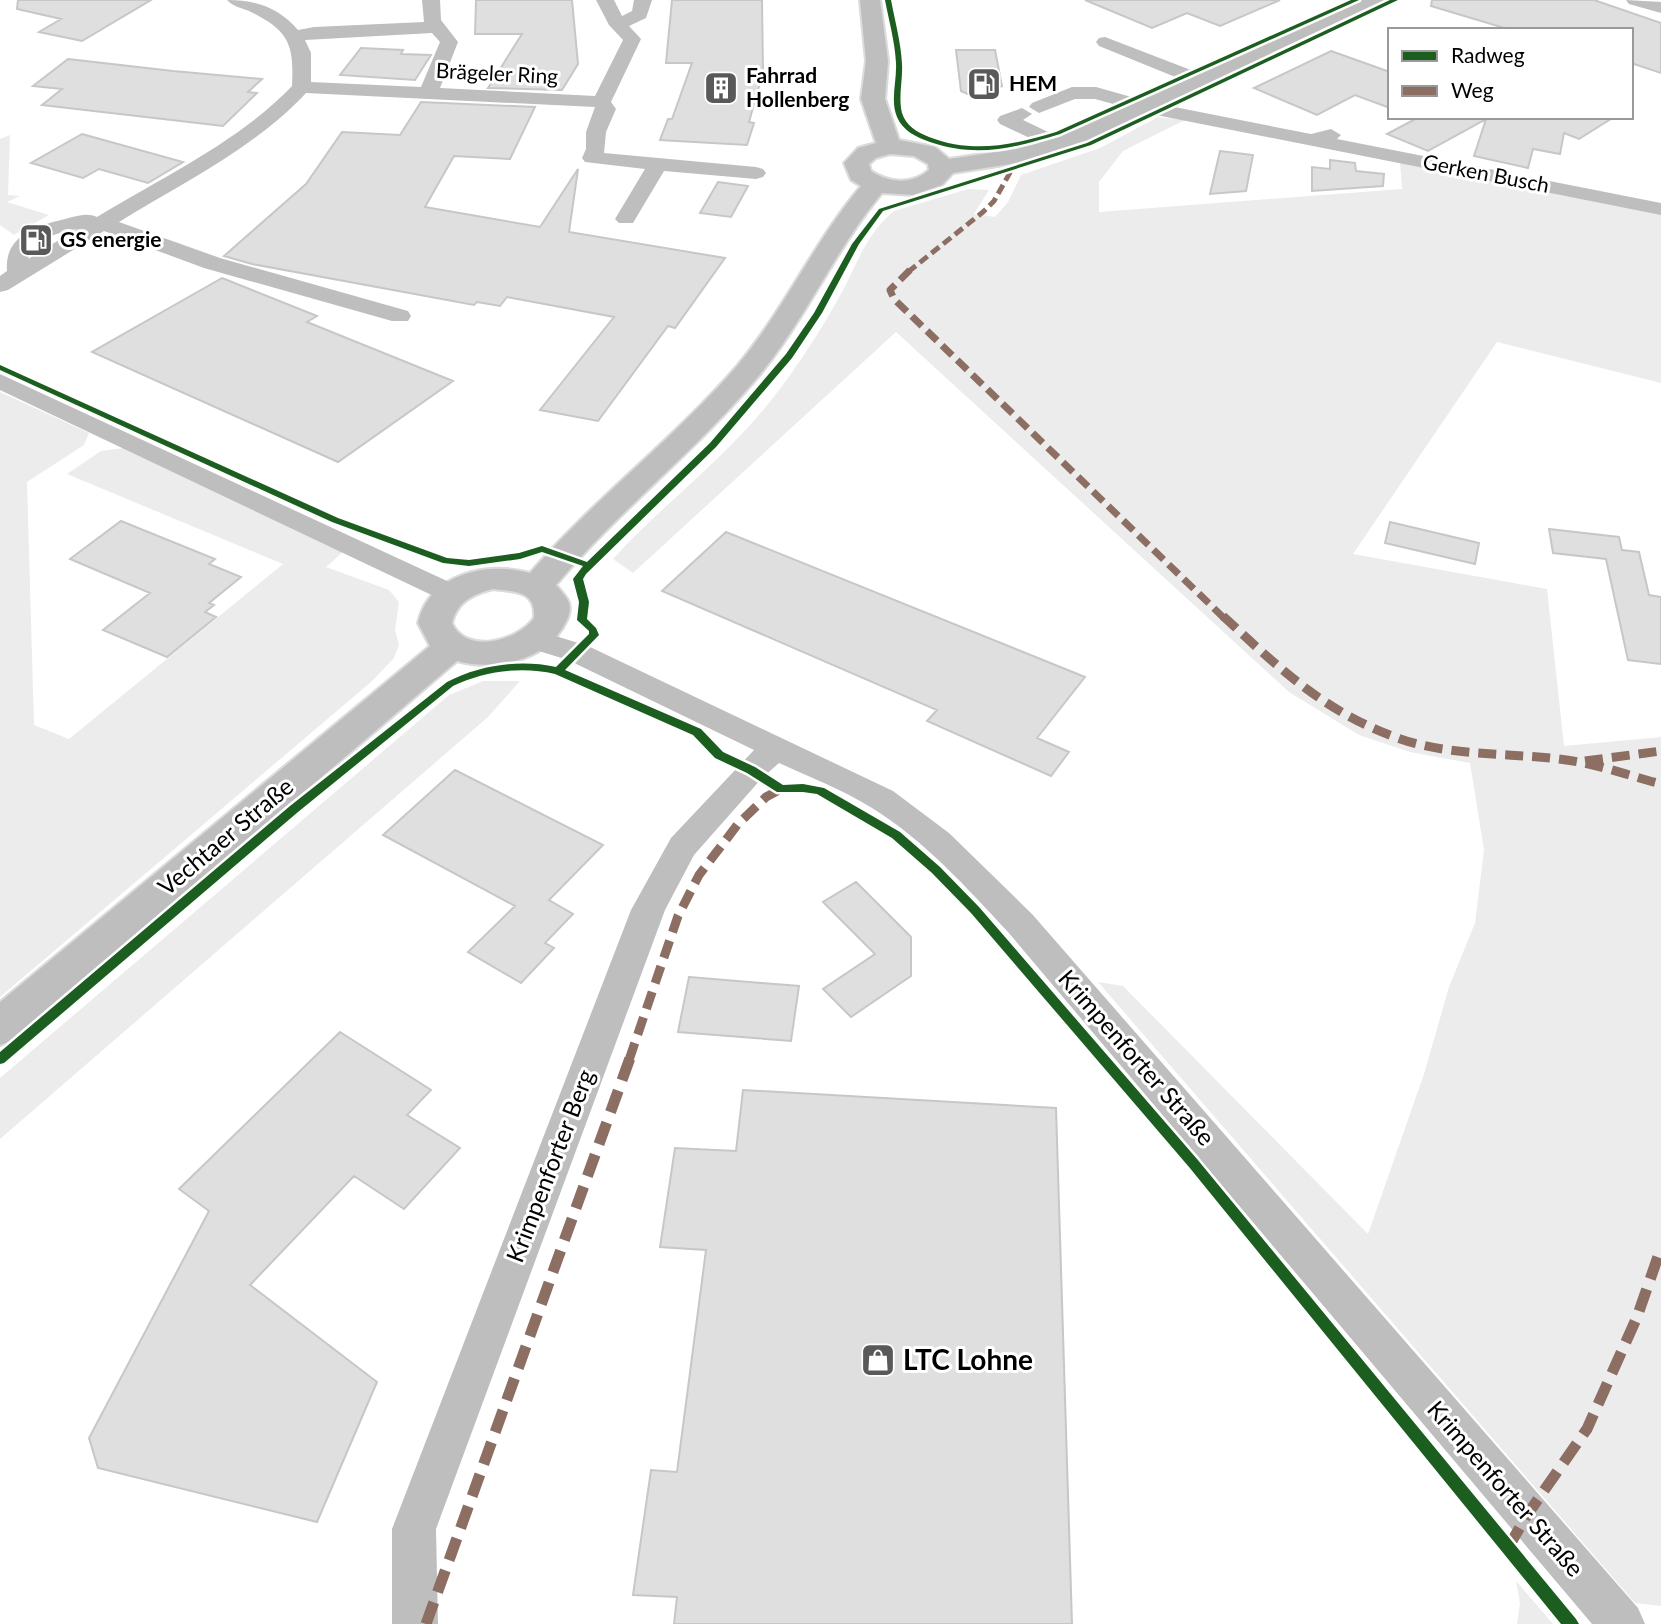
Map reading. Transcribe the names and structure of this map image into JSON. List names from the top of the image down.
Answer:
{
  "streets": {
    "main road": ["Vechtaer Straße"],
    "street": [
      "Brägeler Ring",
      "Gerken Busch",
      "Krimpenforter Straße",
      "Krimpenforter Berg"
    ]
  },
  "crossings": [
    ["Vechtaer Straße", "Krimpenforter Straße"],
    ["Krimpenforter Straße", "Krimpenforter Berg"]
  ],
  "places": {
    "fuel station": ["HEM", "GS energie"],
    "building": ["Fahrrad Hollenberg"],
    "shop": ["LTC Lohne"]
  },
  "legend": ["Radweg", "Weg"]
}
